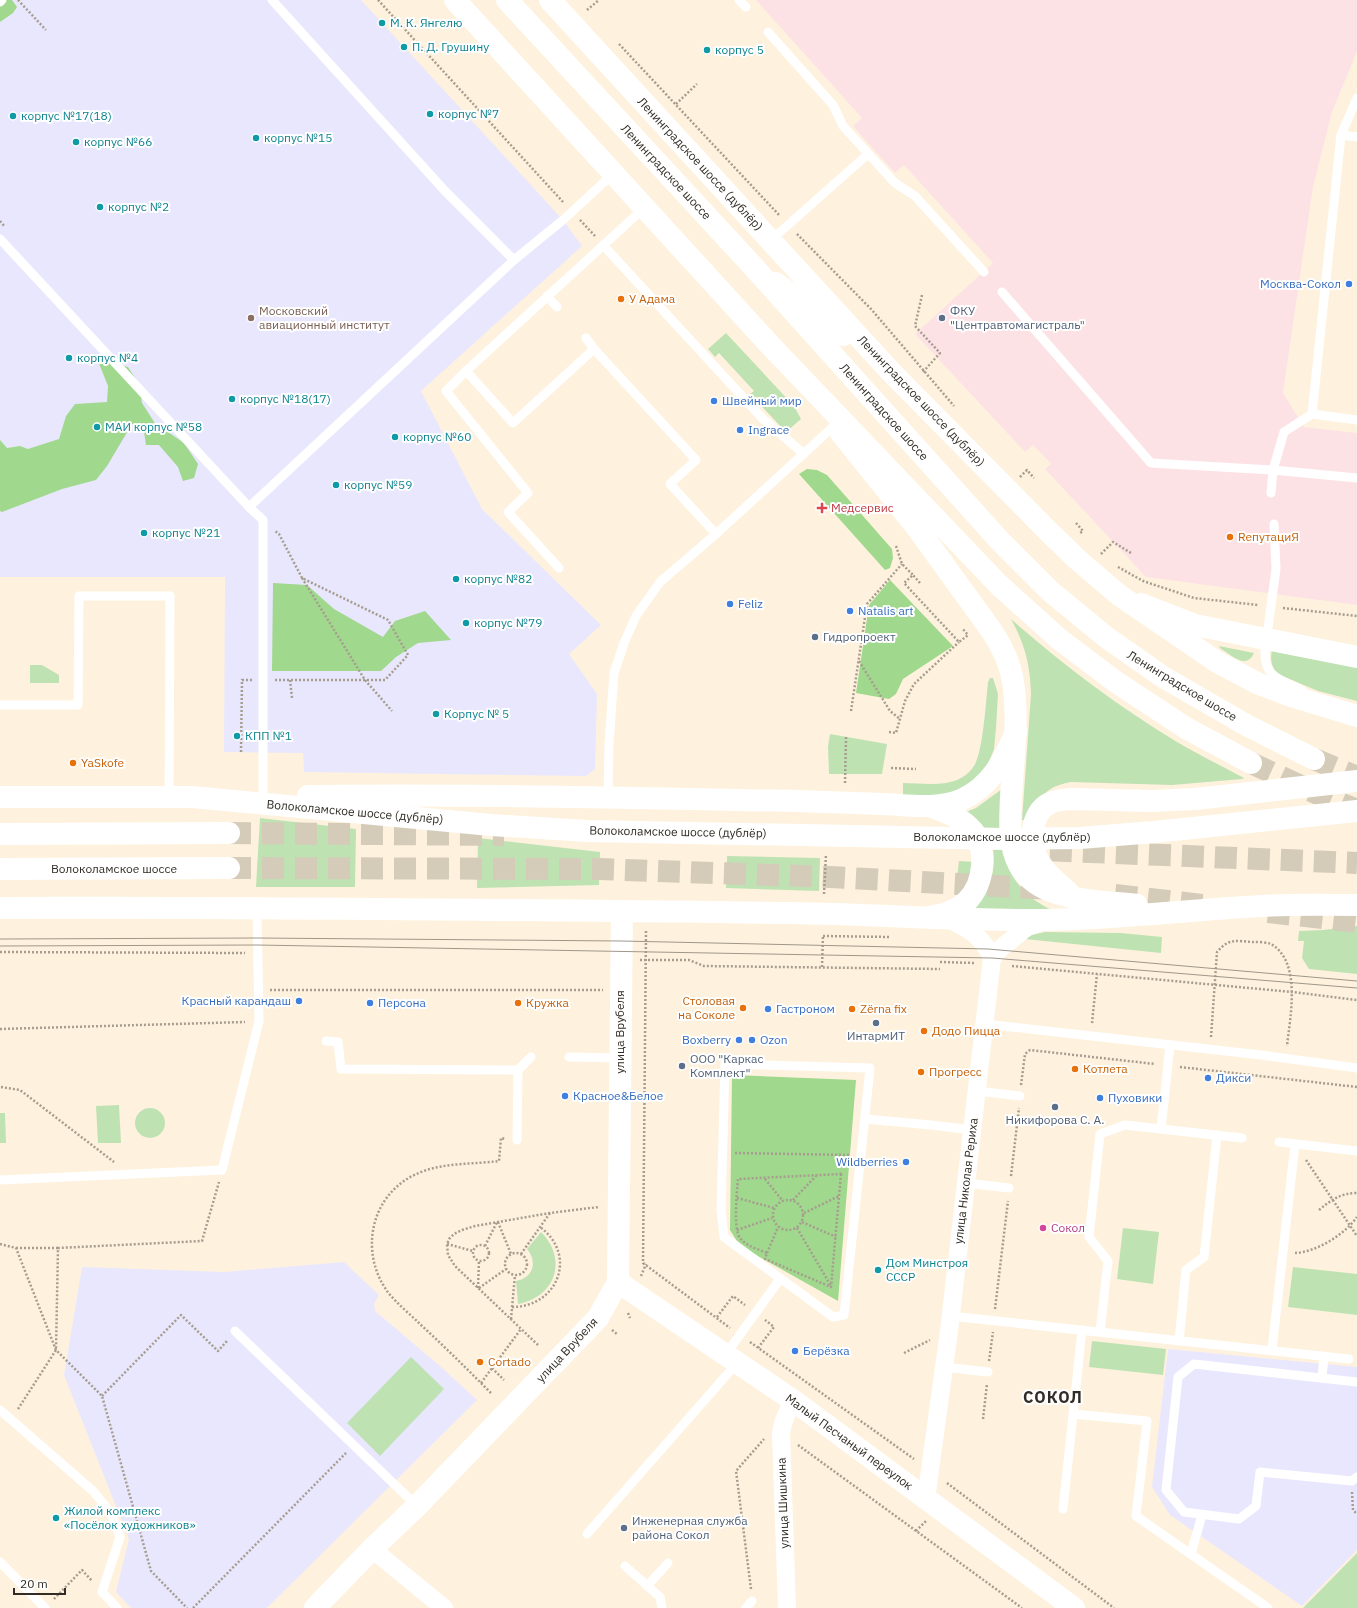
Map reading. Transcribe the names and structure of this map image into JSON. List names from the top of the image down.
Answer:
{
  "streets": {
    "main road": [
      "Ленинградское шоссе (дублёр)",
      "Ленинградское шоссе",
      "Волоколамское шоссе (дублёр)",
      "Волоколамское шоссе",
      "улица Врубеля",
      "Малый Песчаный переулок"
    ],
    "street": ["улица Николая Рериха", "улица Шишкина"]
  },
  "crossings": [
    ["улица Врубеля", "Малый Песчаный переулок"],
    ["улица Николая Рериха", "Малый Песчаный переулок"],
    ["Малый Песчаный переулок", "улица Шишкина"]
  ],
  "districts": ["СОКОЛ"],
  "places": {
    "other": [
      "М. К. Янгелю",
      "П. Д. Грушину",
      "корпус 5",
      "корпус №7",
      "корпус №17(18)",
      "корпус №15",
      "корпус №66",
      "корпус №2",
      "Москва-Сокол",
      "У Адама",
      "Московский авиационный институт",
      "ФКУ \"Центравтомагистраль\"",
      "корпус №4",
      "корпус №18(17)",
      "Швейный мир",
      "МАИ корпус №58",
      "Ingrace",
      "корпус №60",
      "корпус №59",
      "корпус №21",
      "ReпутациЯ",
      "корпус №82",
      "Feliz",
      "Natalis art",
      "корпус №79",
      "Гидропроект",
      "Корпус № 5",
      "КПП №1",
      "YaSkofe",
      "Красный карандаш",
      "Персона",
      "Кружка",
      "Столовая на Соколе",
      "Гастроном",
      "Zёrna fix",
      "ИнтармИТ",
      "Додо Пицца",
      "Boxberry",
      "Ozon",
      "ООО \"Каркас Комплект\"",
      "Котлета",
      "Прогресс",
      "Дикси",
      "Красное&Белое",
      "Пуховики",
      "Никифорова С. А.",
      "Wildberries",
      "Сокол",
      "Дом Минстроя СССР",
      "Берёзка",
      "Cortado",
      "Жилой комплекс «Посёлок художников»",
      "Инженерная служба района Сокол"
    ],
    "health": ["Медсервис"]
  },
  "scale_bar": "20 m"
}
